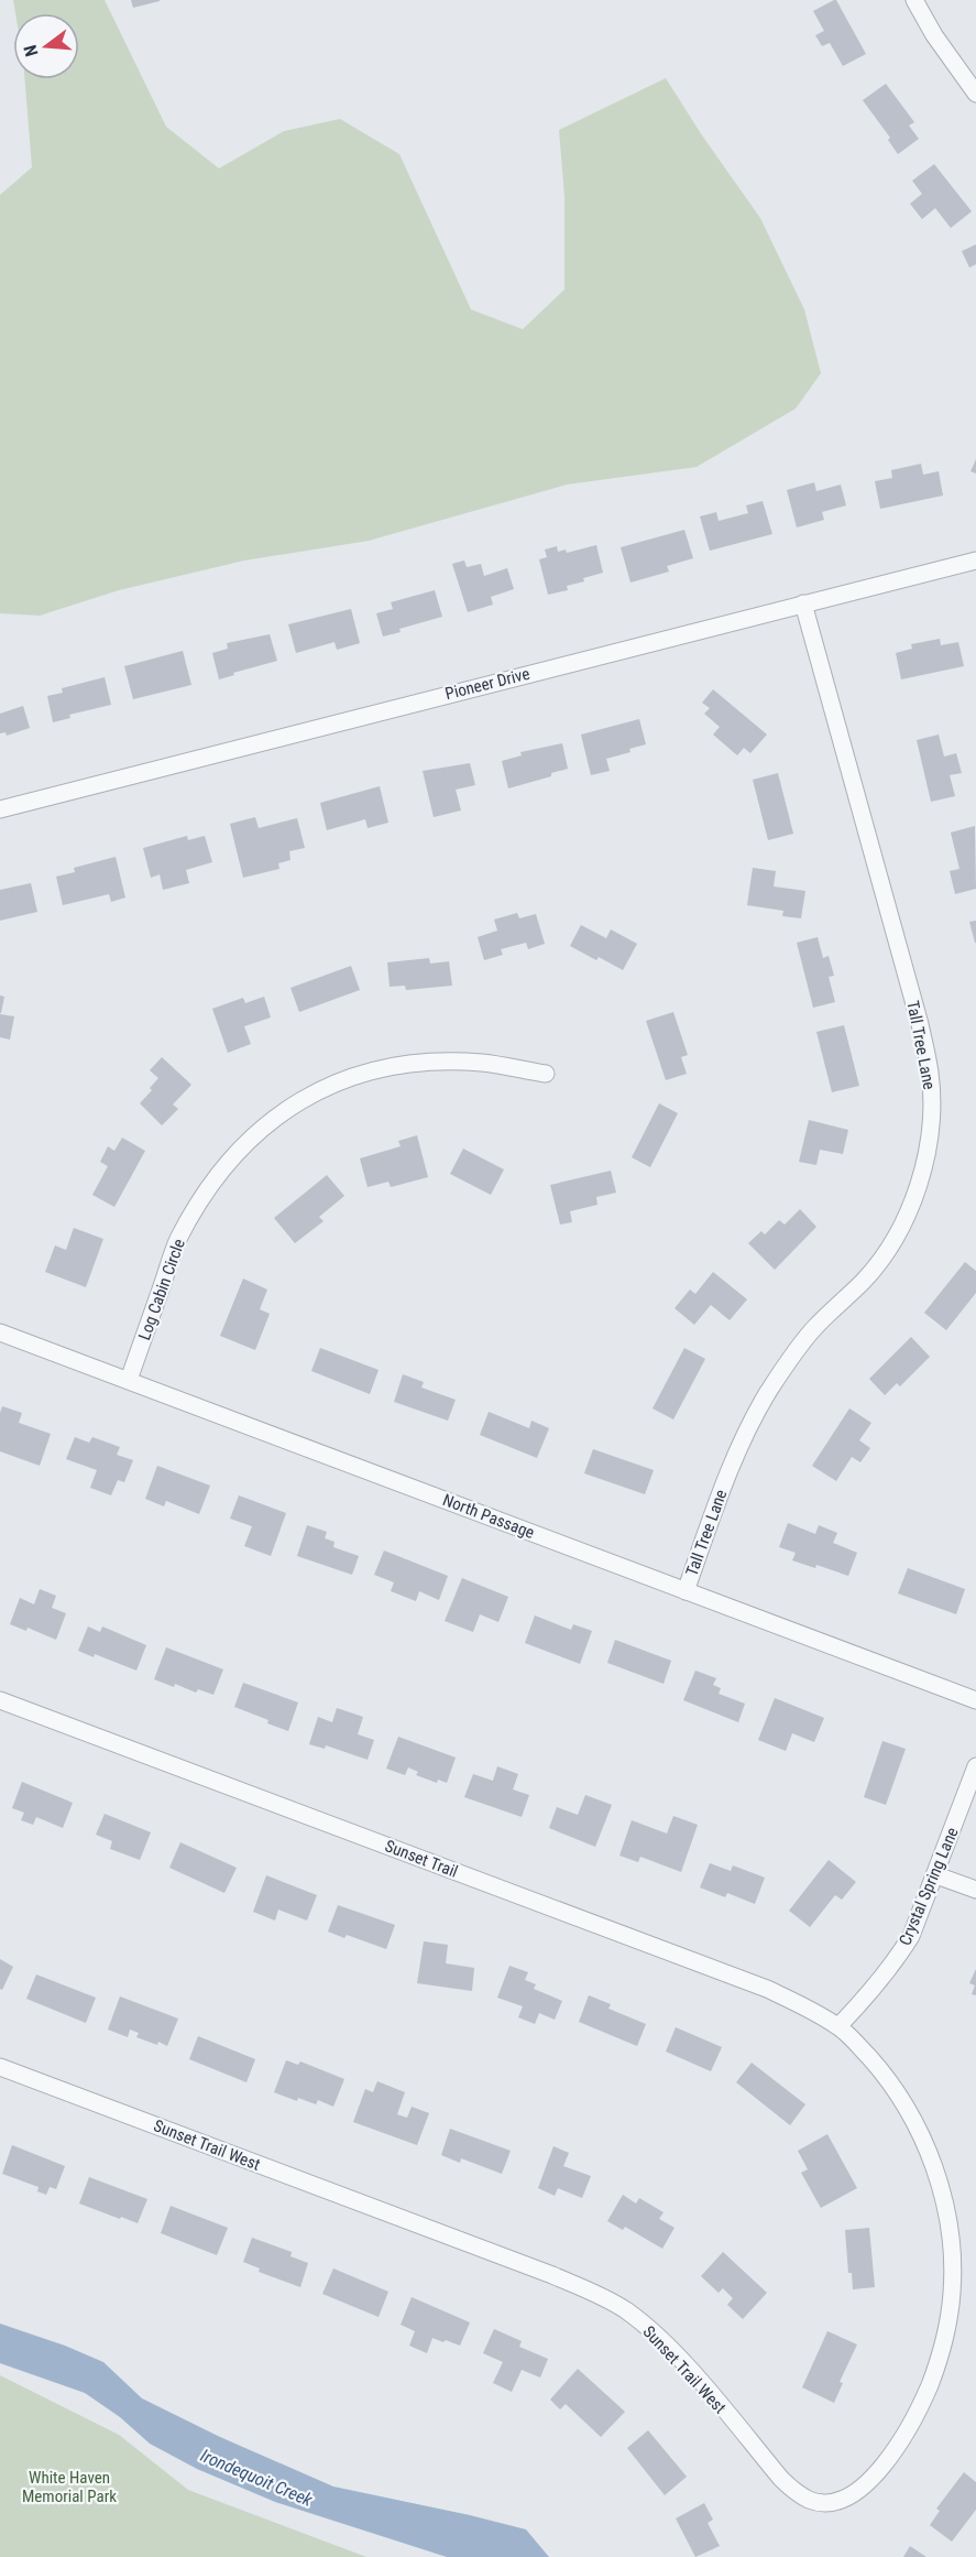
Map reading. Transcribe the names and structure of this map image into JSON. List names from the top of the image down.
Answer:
{
  "streets": {
    "street": [
      "Pioneer Drive",
      "Tall Tree Lane",
      "Log Cabin Circle",
      "North Passage",
      "Sunset Trail",
      "Crystal Spring Lane",
      "Sunset Trail West"
    ]
  },
  "crossings": [
    ["Pioneer Drive", "Tall Tree Lane"],
    ["Tall Tree Lane", "North Passage"],
    ["Log Cabin Circle", "North Passage"],
    ["Sunset Trail", "Crystal Spring Lane"],
    ["Sunset Trail", "Sunset Trail West"],
    ["Crystal Spring Lane", "Sunset Trail West"]
  ],
  "water": ["Irondequoit Creek"],
  "parks": ["White Haven Memorial Park"],
  "north": "left"
}
